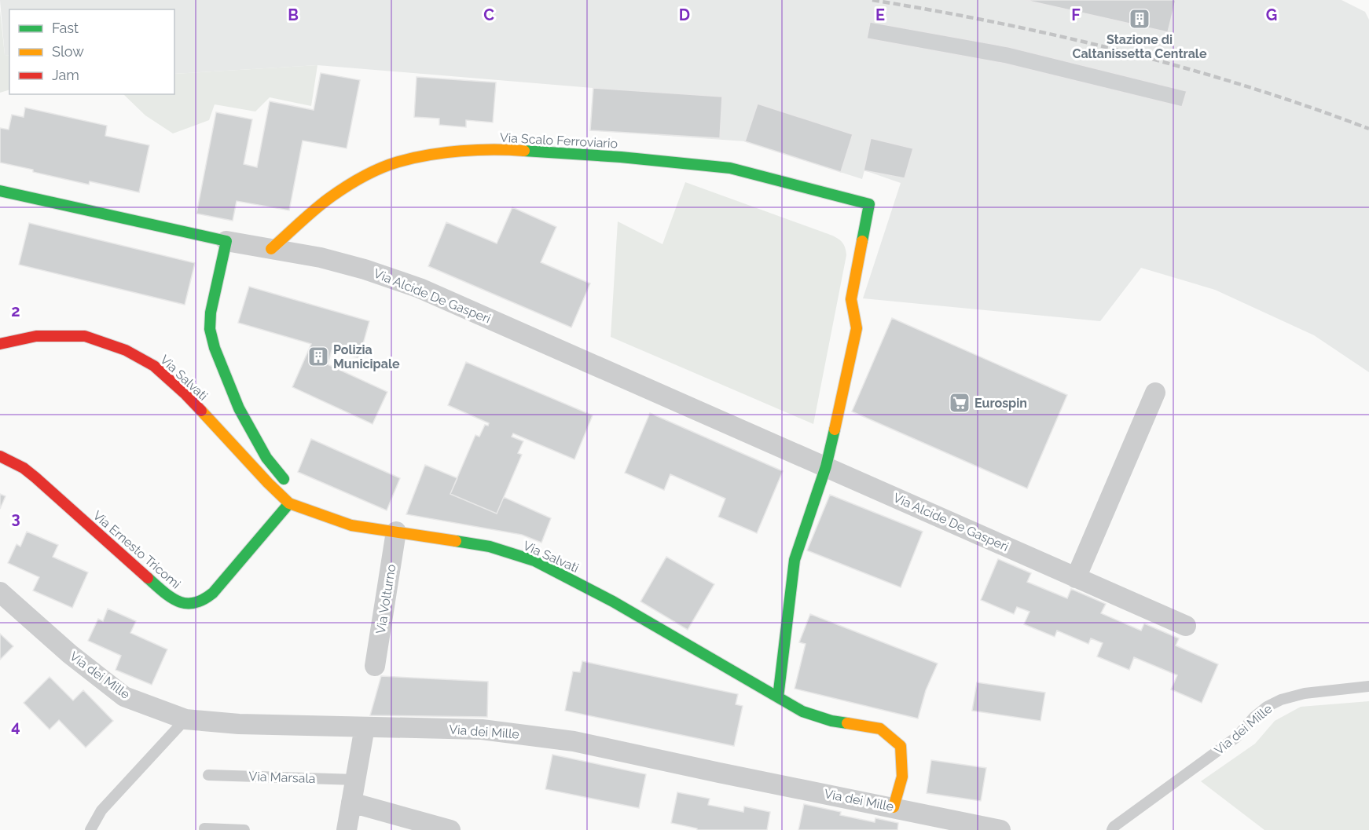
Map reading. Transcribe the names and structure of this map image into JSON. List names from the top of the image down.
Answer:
{
  "streets": {
    "street": [
      "Via Scalo Ferroviario",
      "Via Alcide De Gasperi",
      "Via Salvati",
      "Via Ernesto Tricomi",
      "Via Volturno",
      "Via dei Mille"
    ],
    "lane": ["Via Marsala"]
  },
  "crossings": [
    ["Via Scalo Ferroviario", "Via Alcide De Gasperi"],
    ["Via Salvati", "Via Ernesto Tricomi"],
    ["Via Salvati", "Via Volturno"],
    ["Via Salvati", "Via dei Mille"]
  ],
  "places": {
    "building": ["Stazione di Caltanissetta Centrale", "Polizia Municipale"],
    "supermarket": ["Eurospin"]
  },
  "legend": ["Fast", "Slow", "Jam"],
  "grid": {
    "columns": [
      "B",
      "C",
      "D",
      "E",
      "F",
      "G"
    ],
    "rows": ["2", "3", "4"]
  }
}
